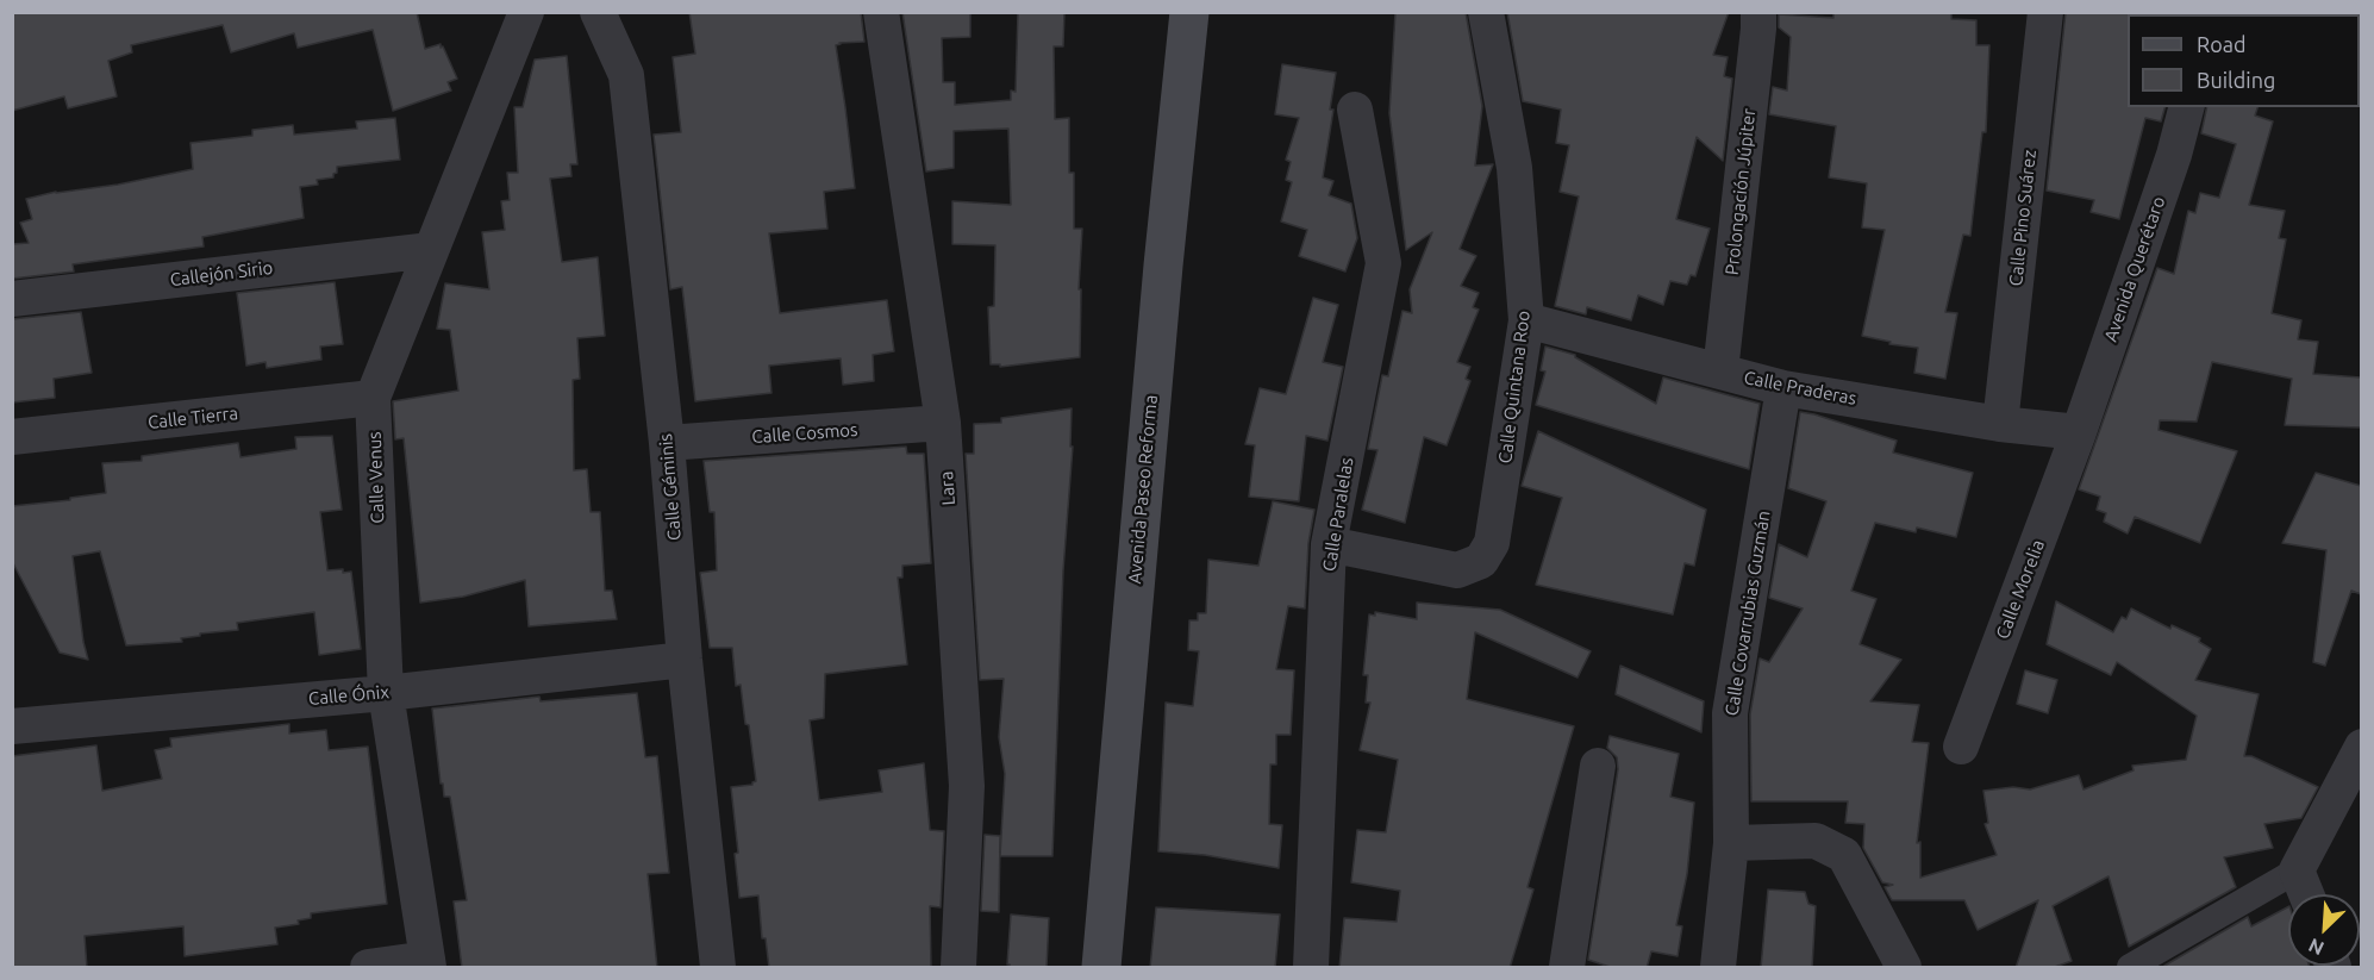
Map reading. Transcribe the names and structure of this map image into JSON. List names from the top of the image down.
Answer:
{
  "streets": {
    "main road": ["Avenida Paseo Reforma"],
    "street": [
      "Prolongación Júpiter",
      "Calle Pino Suárez",
      "Avenida Querétaro",
      "Callejón Sirio",
      "Calle Quintana Roo",
      "Calle Praderas",
      "Calle Tierra",
      "Calle Cosmos",
      "Calle Venus",
      "Calle Géminis",
      "Lara",
      "Calle Paralelas",
      "Calle Morelia",
      "Calle Covarrubias Guzmán",
      "Calle Ónix"
    ]
  },
  "crossings": [
    ["Prolongación Júpiter", "Calle Praderas"],
    ["Calle Pino Suárez", "Calle Praderas"],
    ["Avenida Querétaro", "Calle Praderas"],
    ["Avenida Querétaro", "Calle Morelia"],
    ["Callejón Sirio", "Calle Venus"],
    ["Calle Quintana Roo", "Calle Praderas"],
    ["Calle Quintana Roo", "Calle Paralelas"],
    ["Calle Praderas", "Calle Morelia"],
    ["Calle Praderas", "Calle Covarrubias Guzmán"],
    ["Calle Tierra", "Calle Venus"],
    ["Calle Cosmos", "Calle Géminis"],
    ["Calle Cosmos", "Lara"],
    ["Calle Venus", "Calle Ónix"],
    ["Calle Géminis", "Calle Ónix"]
  ],
  "legend": ["Road", "Building"],
  "north": "bottom left"
}
